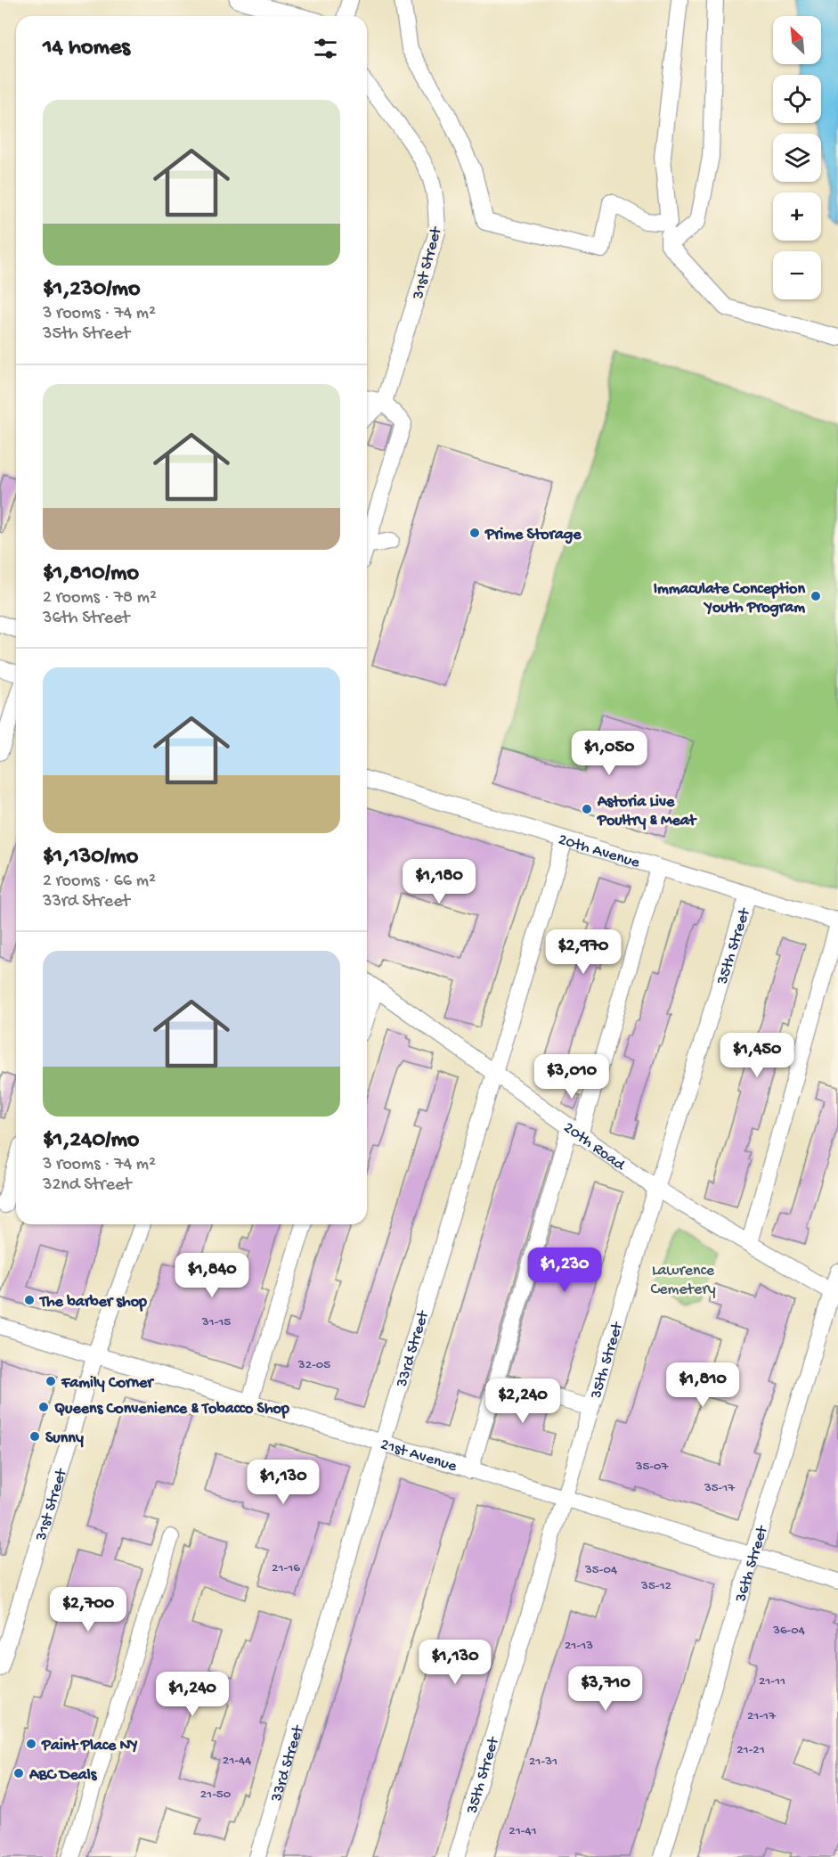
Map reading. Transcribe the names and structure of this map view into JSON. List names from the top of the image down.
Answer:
{
  "streets": {
    "street": [
      "31st Street",
      "20th Avenue",
      "35th Street",
      "20th Road",
      "33rd Street",
      "21st Avenue",
      "36th Street"
    ]
  },
  "crossings": [
    ["31st Street", "21st Avenue"],
    ["20th Avenue", "35th Street"],
    ["20th Avenue", "33rd Street"],
    ["35th Street", "20th Road"],
    ["35th Street", "21st Avenue"],
    ["20th Road", "33rd Street"],
    ["20th Road", "36th Street"],
    ["33rd Street", "21st Avenue"],
    ["21st Avenue", "36th Street"]
  ],
  "parks": ["Lawrence Cemetery"],
  "places": [
    "Prime Storage",
    "Immaculate Conception Youth Program",
    "Astoria Live Poultry & Meat",
    "The barber shop",
    "Family Corner",
    "Queens Convenience & Tobacco Shop",
    "Sunny",
    "Paint Place NY",
    "ABC Deals"
  ],
  "house_numbers": [
    "31-15",
    "32-05",
    "35-07",
    "35-17",
    "21-16",
    "35-04",
    "35-12",
    "36-04",
    "21-13",
    "21-11",
    "21-17",
    "21-21",
    "21-44",
    "21-31",
    "21-50",
    "21-41"
  ],
  "north": "top left",
  "page": {
    "map_buttons": ["+", "−"],
    "heading": "14 homes",
    "list": [
      {
        "name": "$1,230/mo",
        "note": "3 rooms · 74 m² · 35th Street"
      },
      {
        "name": "$1,810/mo",
        "note": "2 rooms · 78 m² · 36th Street"
      },
      {
        "name": "$1,130/mo",
        "note": "2 rooms · 66 m² · 33rd Street"
      },
      {
        "name": "$1,240/mo",
        "note": "3 rooms · 74 m² · 32nd Street"
      }
    ],
    "price": [
      "$1,050",
      "$1,180",
      "$2,970",
      "$1,450",
      "$3,010",
      "$1,230",
      "$1,840",
      "$1,810",
      "$2,240",
      "$1,130",
      "$2,700",
      "$1,130",
      "$3,710",
      "$1,240"
    ]
  }
}
